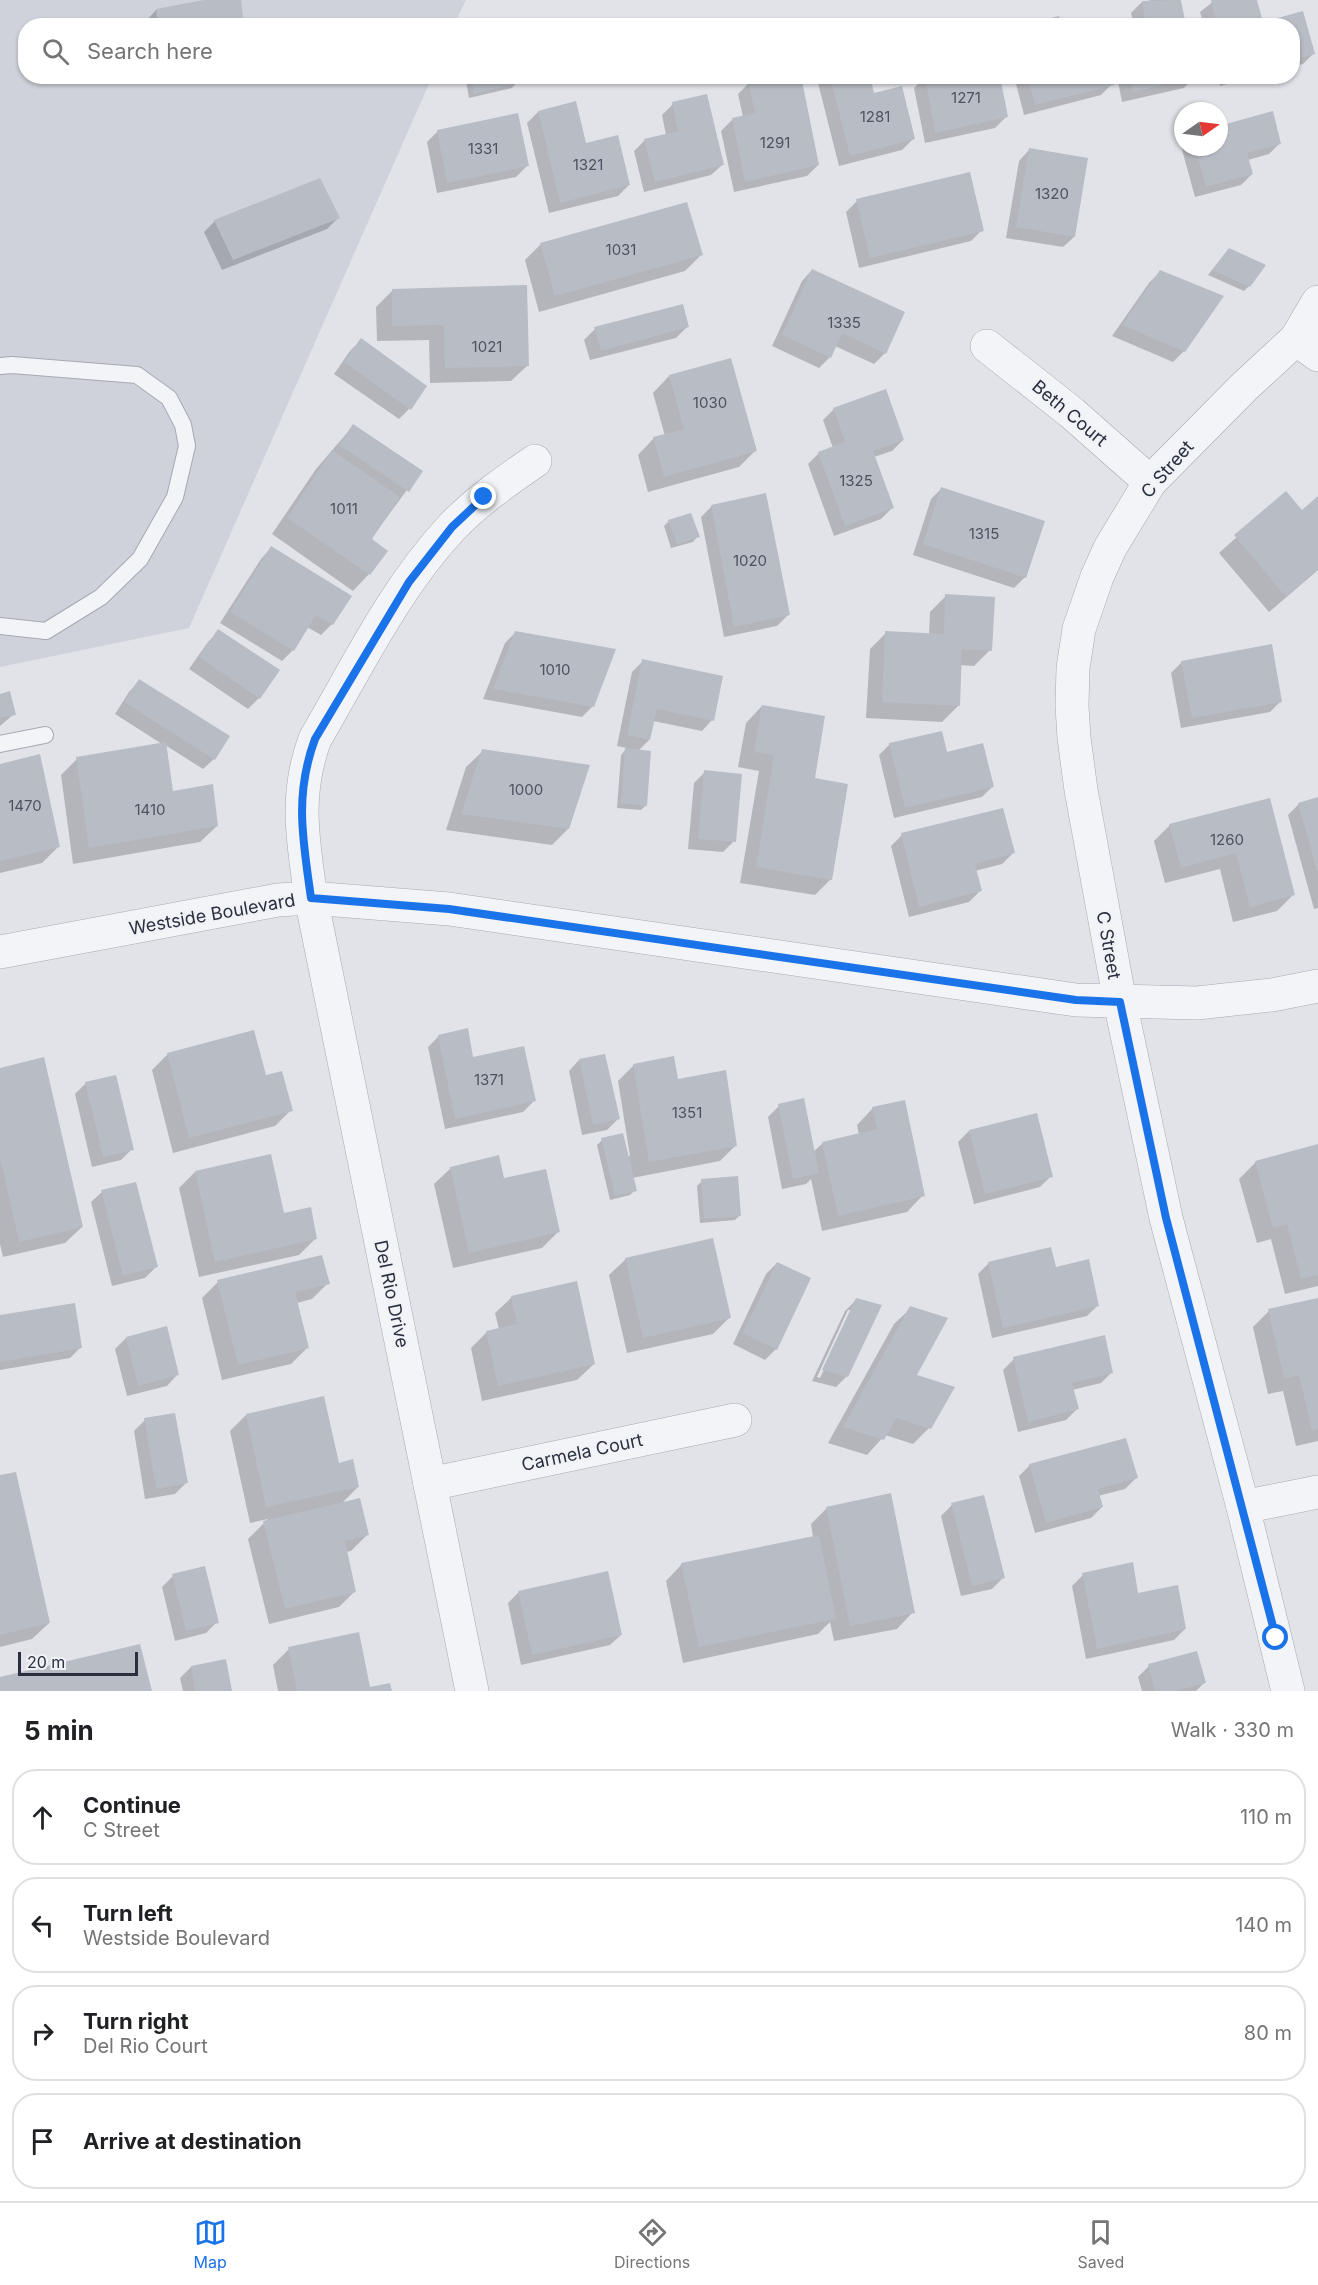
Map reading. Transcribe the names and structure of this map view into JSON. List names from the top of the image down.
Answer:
{
  "streets": {
    "street": [
      "Beth Court",
      "C Street",
      "Westside Boulevard",
      "Del Rio Drive",
      "Carmela Court"
    ]
  },
  "crossings": [
    ["Beth Court", "C Street"],
    ["C Street", "Westside Boulevard"],
    ["Westside Boulevard", "Del Rio Drive"],
    ["Del Rio Drive", "Carmela Court"]
  ],
  "house_numbers": [
    "1271",
    "1281",
    "1291",
    "1331",
    "1321",
    "1320",
    "1031",
    "1335",
    "1021",
    "1030",
    "1325",
    "1011",
    "1315",
    "1020",
    "1010",
    "1000",
    "1470",
    "1410",
    "1260",
    "1371",
    "1351"
  ],
  "scale_bar": "20 m",
  "north": "right",
  "page": {
    "search": "Search here",
    "scale": "20 m",
    "heading": ["5 min", "Walk · 330 m"],
    "list": [
      ["Continue", "C Street", "110 m"],
      ["Turn left", "Westside Boulevard", "140 m"],
      ["Turn right", "Del Rio Court", "80 m"],
      "Arrive at destination"
    ],
    "nav": ["Map", "Directions", "Saved"]
  }
}
